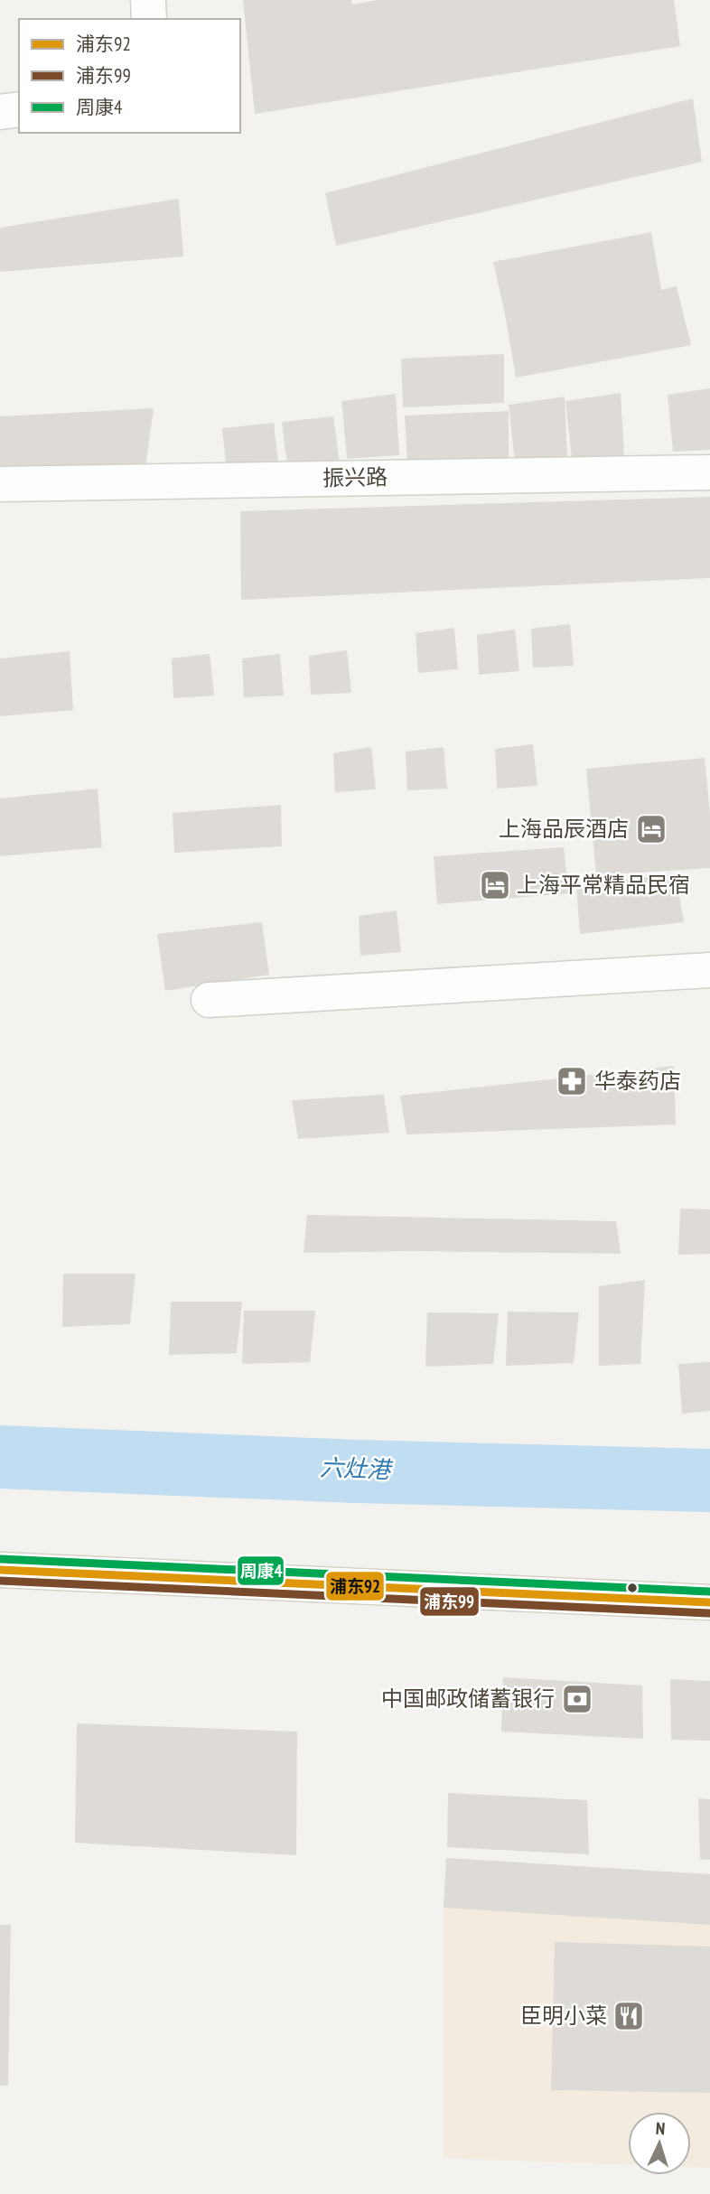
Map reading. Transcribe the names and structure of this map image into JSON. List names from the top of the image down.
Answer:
{
  "streets": {
    "street": ["振兴路"]
  },
  "water": ["六灶港"],
  "places": {
    "hotel": ["上海品辰酒店", "上海平常精品民宿"],
    "pharmacy": ["华泰药店"],
    "bank": ["中国邮政储蓄银行"],
    "restaurant": ["臣明小菜"]
  },
  "lines": ["transit line 周康4", "transit line 浦东92", "transit line 浦东99"],
  "legend": ["浦东92", "浦东99", "周康4"],
  "north": "top"
}
